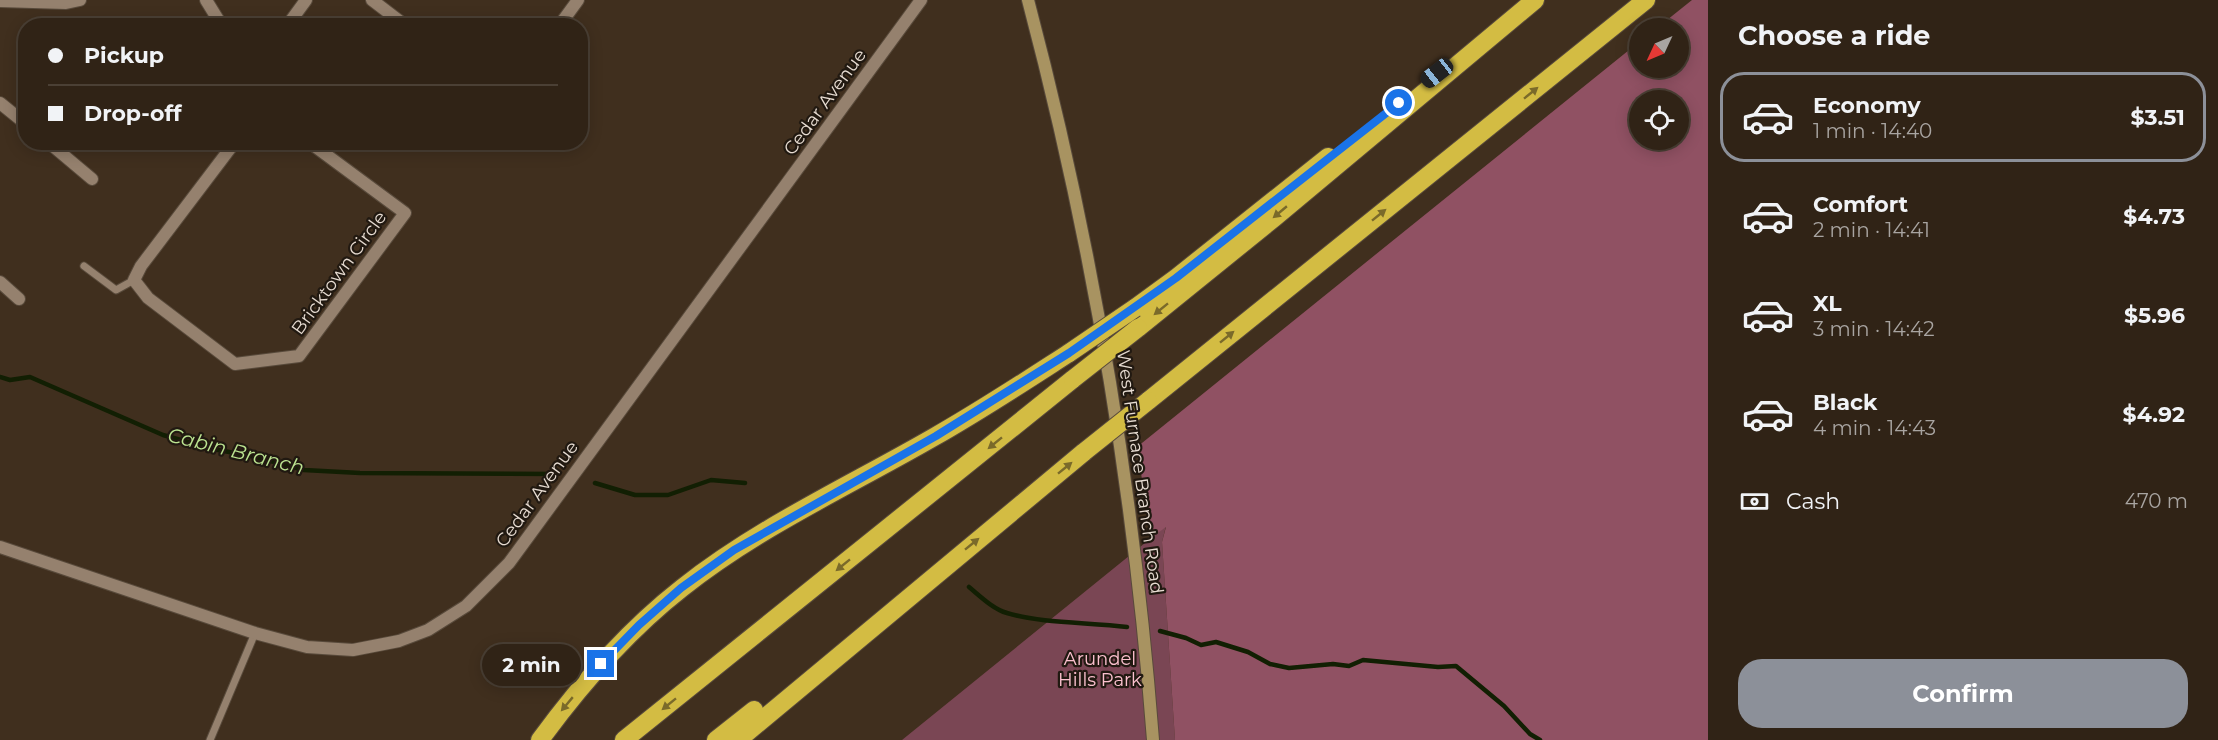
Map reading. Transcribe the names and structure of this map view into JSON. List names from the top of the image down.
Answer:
{
  "streets": {
    "main road": ["West Furnace Branch Road"],
    "street": ["Cedar Avenue", "Bricktown Circle"]
  },
  "water": ["Cabin Branch"],
  "parks": ["Arundel Hills Park"],
  "north": "bottom left",
  "page": {
    "heading": "Choose a ride",
    "banner": ["Pickup", "Drop-off"],
    "list": [
      {
        "name": "Economy",
        "note": "1 min · 14:40",
        "value": "$3.51"
      },
      {
        "name": "Comfort",
        "note": "2 min · 14:41",
        "value": "$4.73"
      },
      {
        "name": "XL",
        "note": "3 min · 14:42",
        "value": "$5.96"
      },
      {
        "name": "Black",
        "note": "4 min · 14:43",
        "value": "$4.92"
      }
    ],
    "pay": ["Cash", "470 m"],
    "bubble": "2 min",
    "buttons": "Confirm"
  }
}
